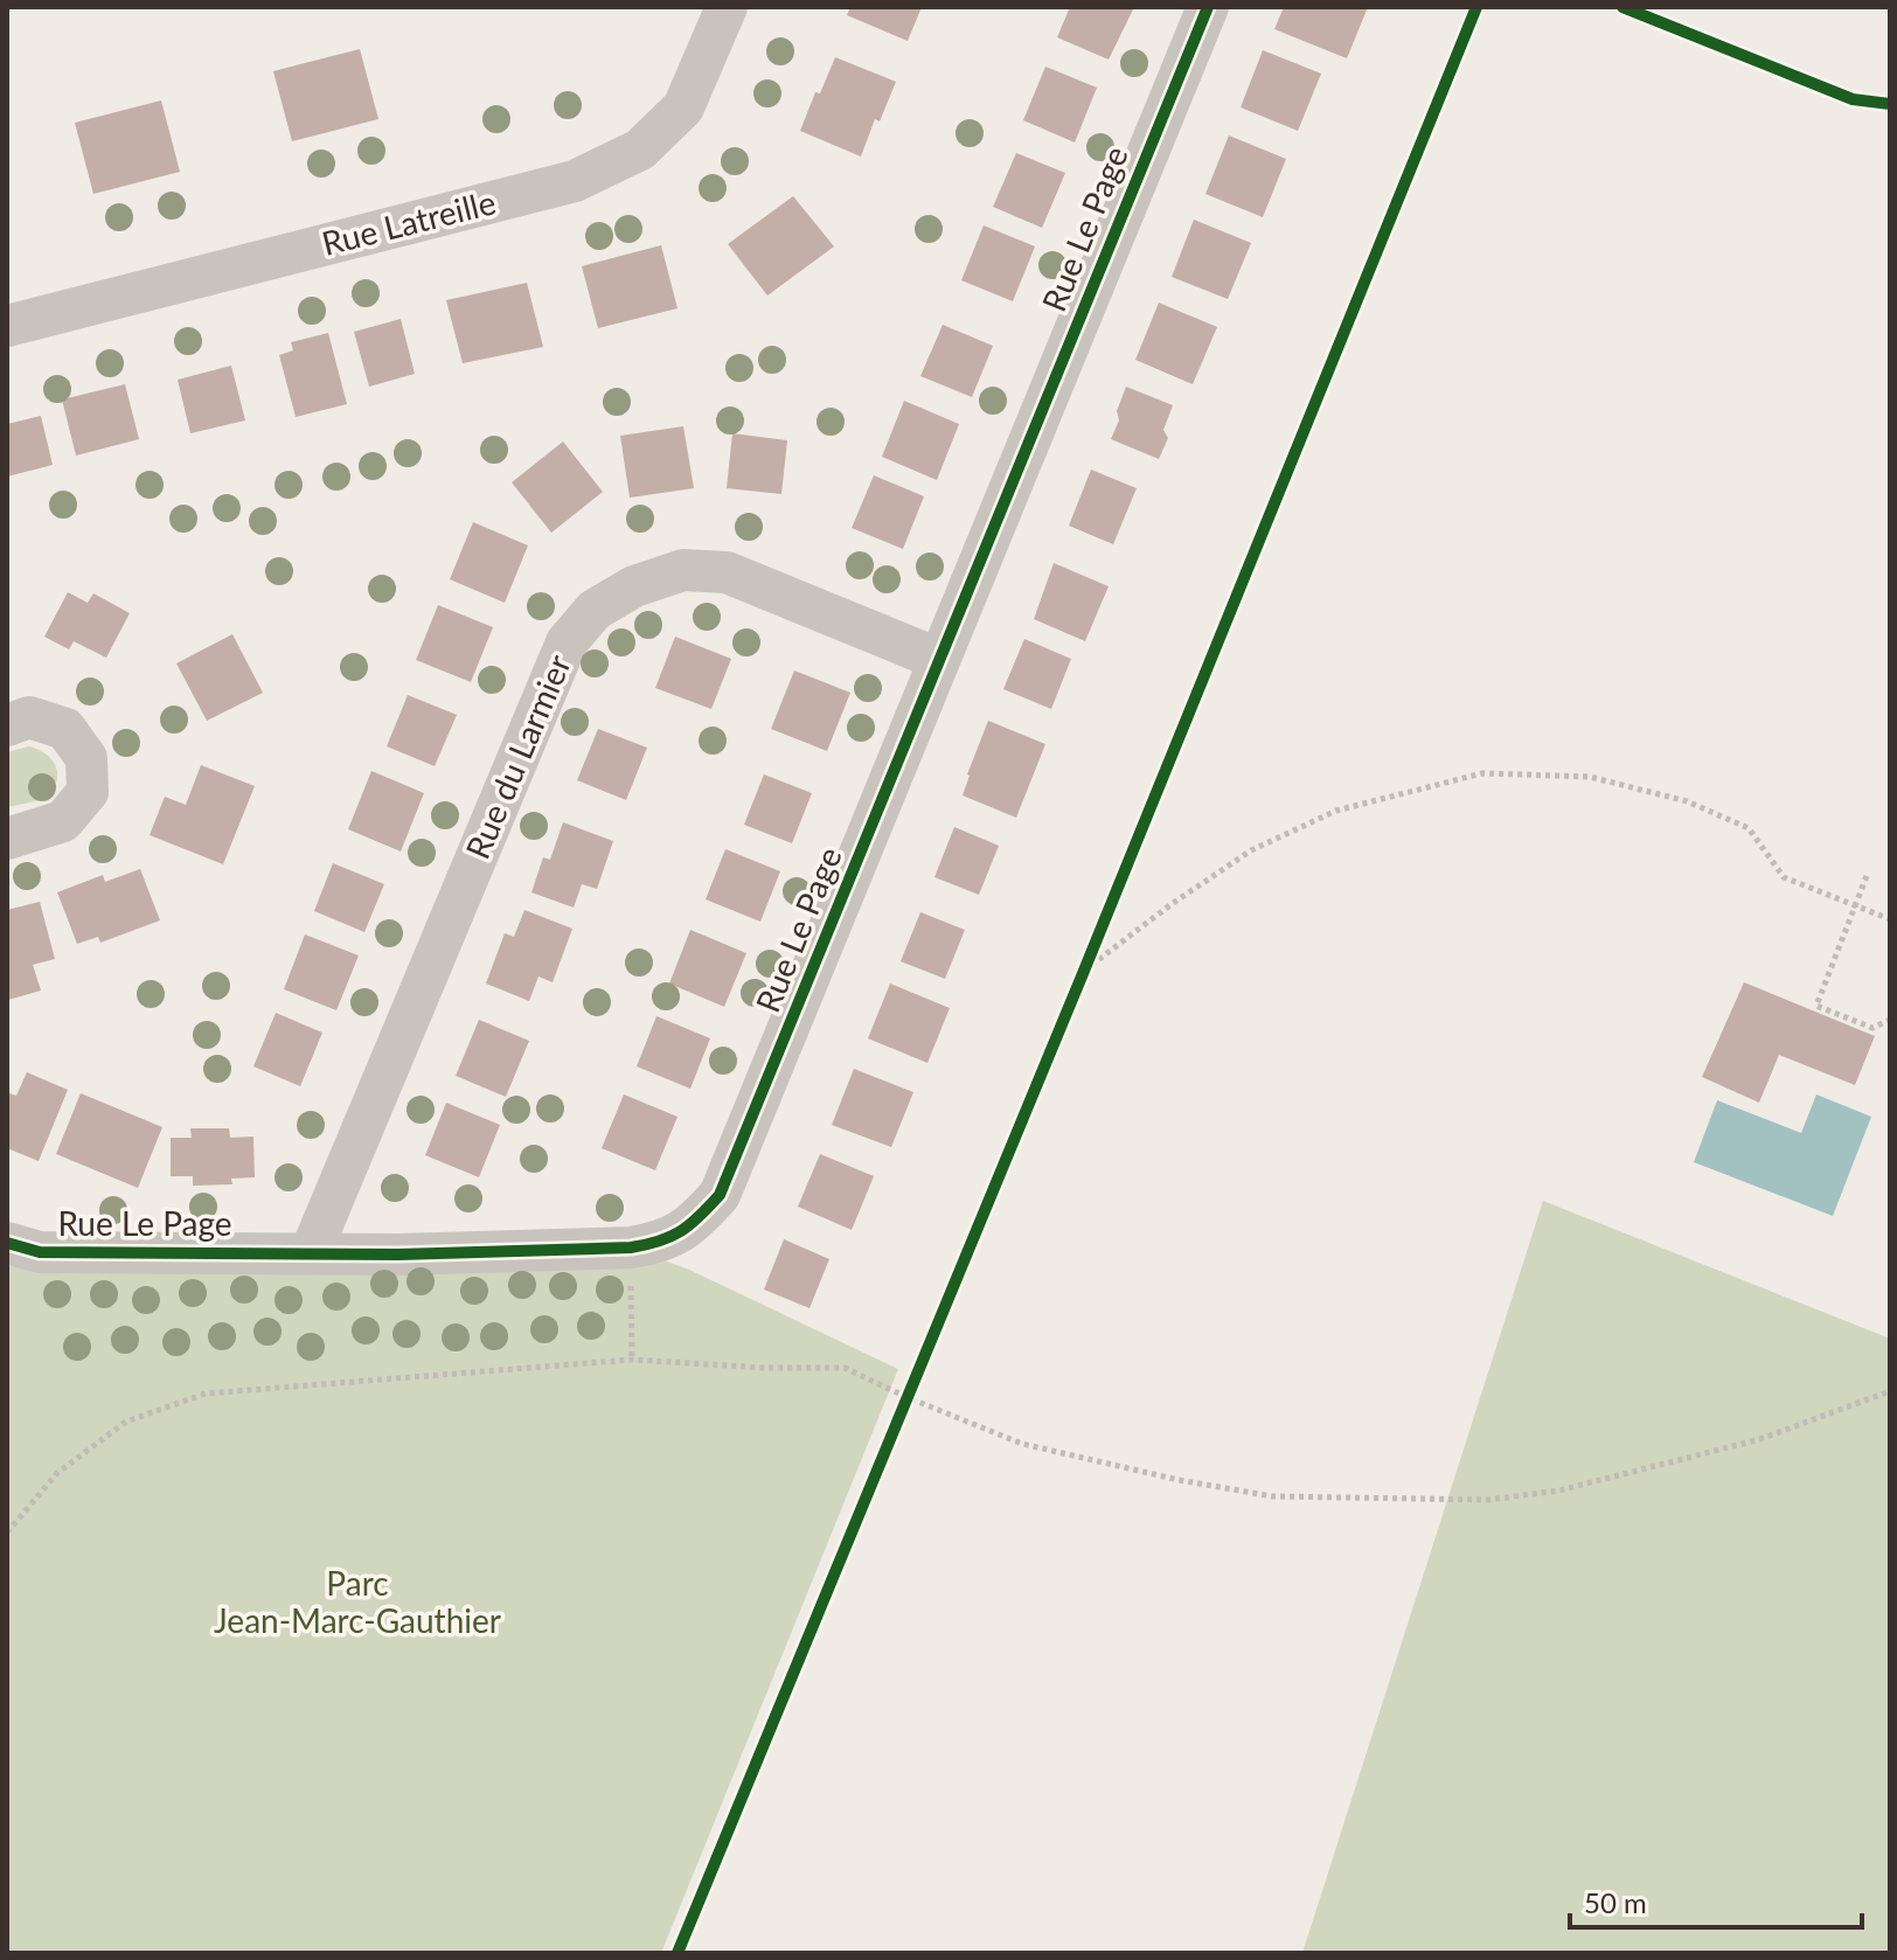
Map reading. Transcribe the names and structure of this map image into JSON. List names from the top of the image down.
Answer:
{
  "streets": {
    "street": ["Rue Latreille", "Rue Le Page", "Rue du Larmier"]
  },
  "crossings": [
    ["Rue Le Page", "Rue du Larmier"]
  ],
  "parks": ["Parc Jean-Marc-Gauthier"],
  "scale_bar": "50 m"
}
